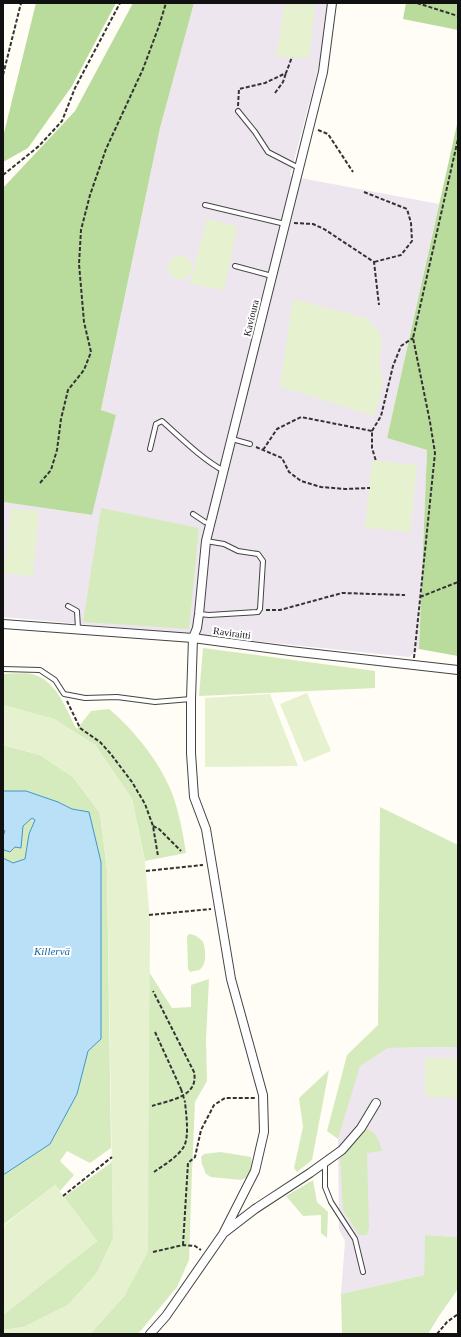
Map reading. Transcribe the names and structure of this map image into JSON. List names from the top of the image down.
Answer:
{
  "streets": {
    "street": ["Kavioura", "Raviraitti"]
  },
  "crossings": [
    ["Kavioura", "Raviraitti"]
  ],
  "water": ["Killervä"]
}
